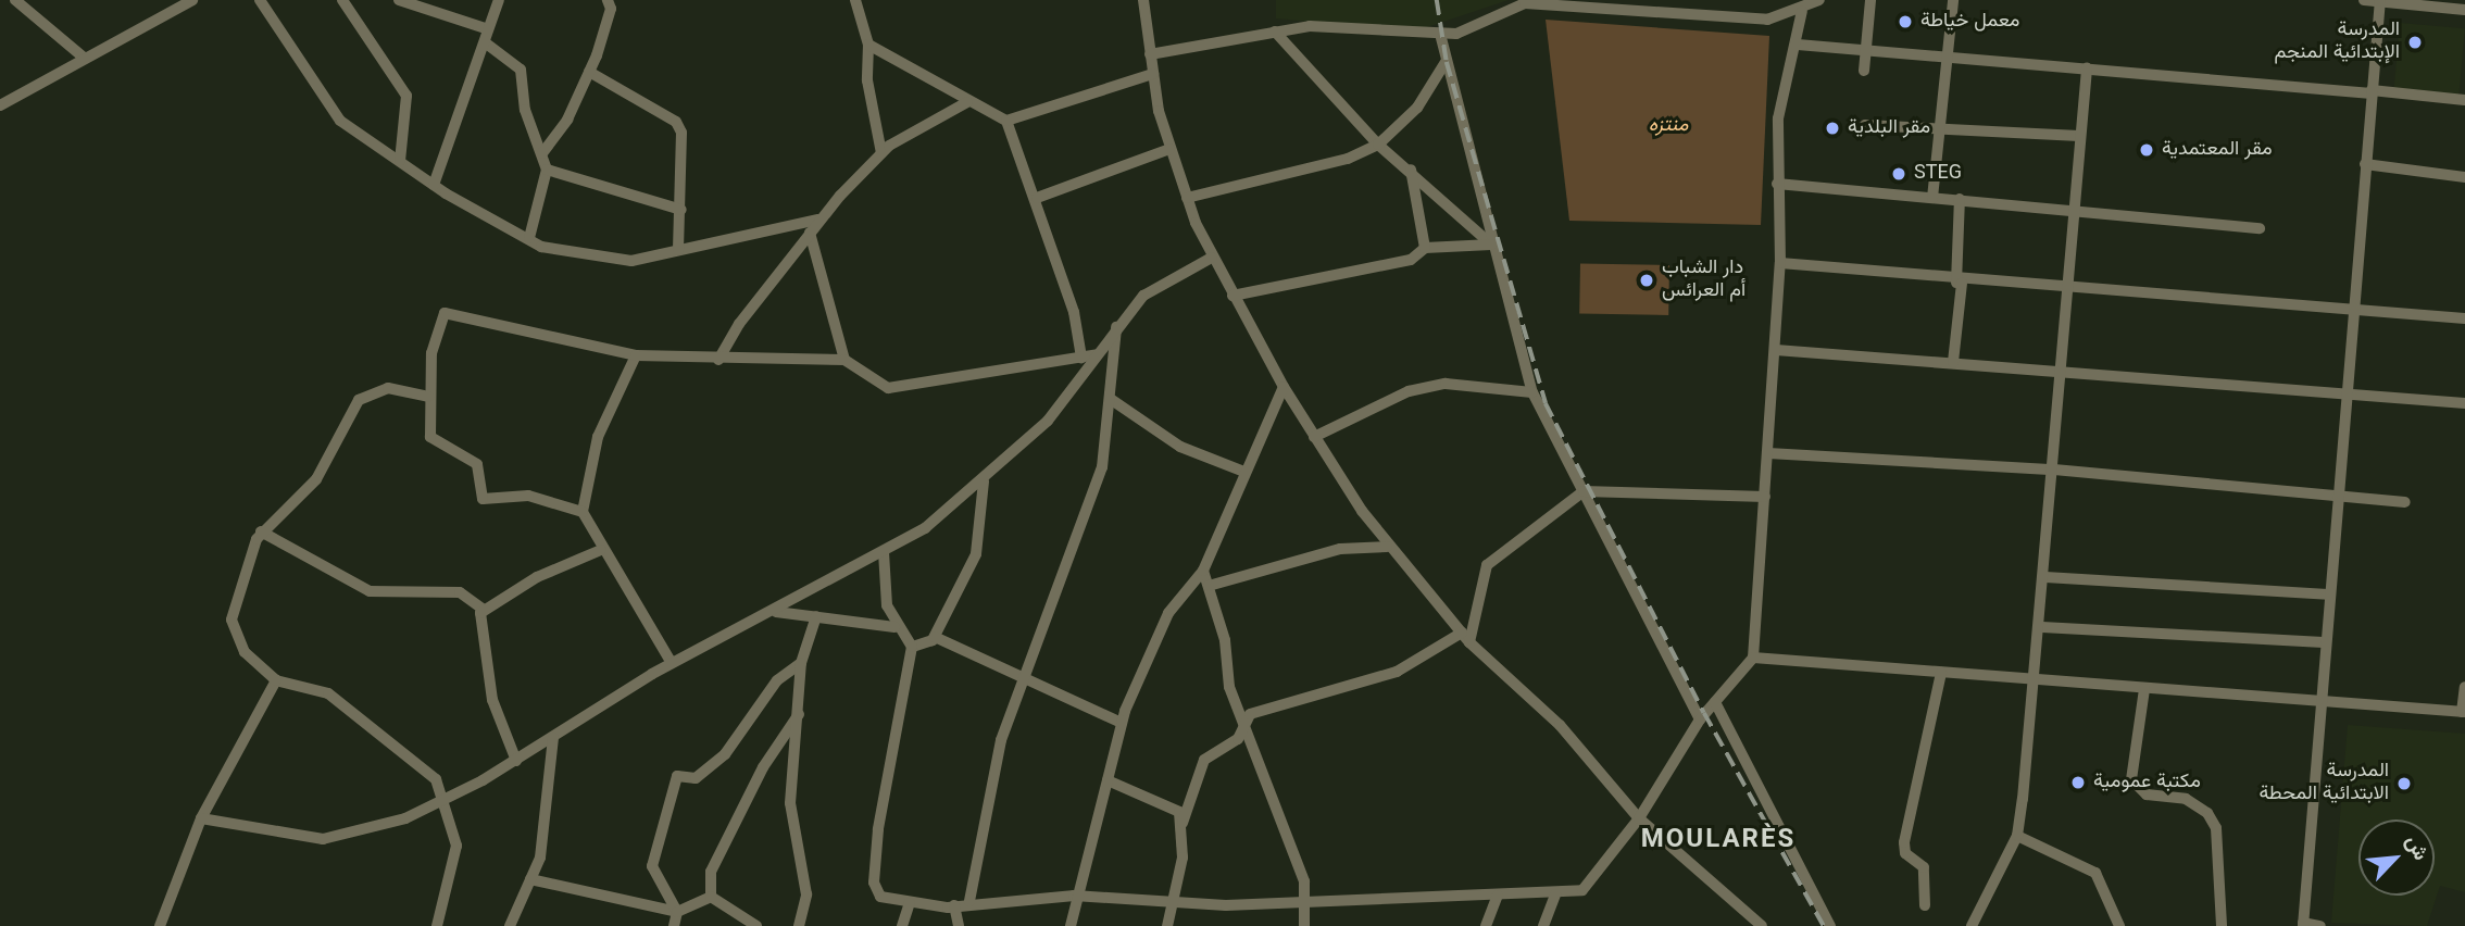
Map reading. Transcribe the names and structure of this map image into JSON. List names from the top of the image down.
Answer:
{
  "districts": ["MOULARÈS"],
  "parks": ["منتزه"],
  "places": [
    "معمل خياطة",
    "المدرسة الإبتدائية المنجم",
    "مقر البلدية",
    "مقر المعتمدية",
    "STEG",
    "دار الشباب أم العرائس",
    "مكتبة عمومية",
    "المدرسة الابتدائية المحطة"
  ],
  "north": "top right"
}
